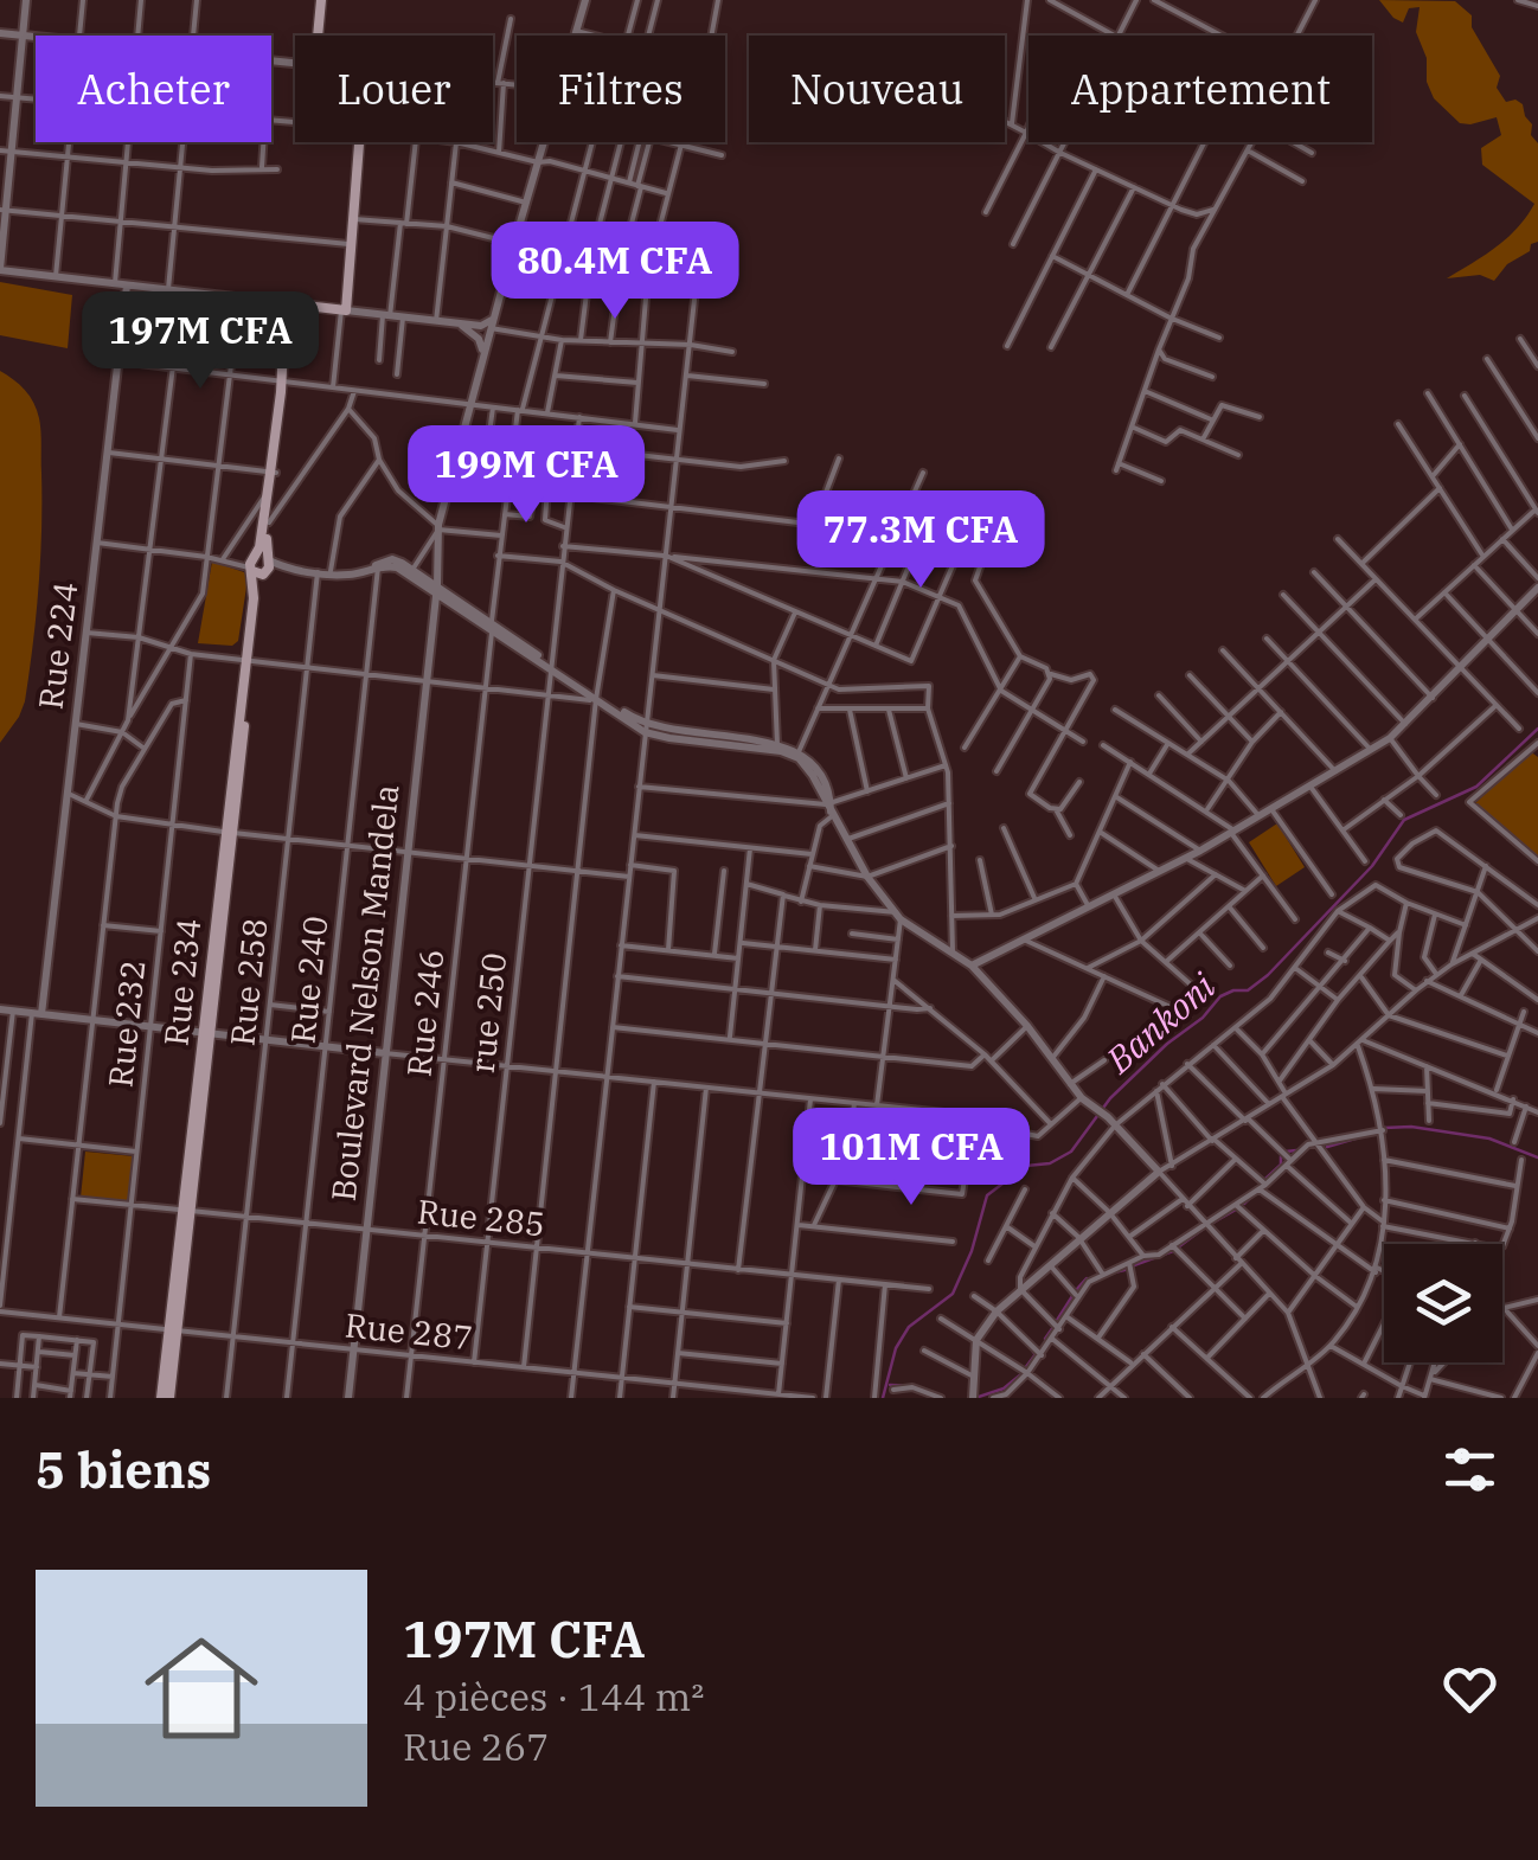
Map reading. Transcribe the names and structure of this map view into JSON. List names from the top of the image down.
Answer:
{
  "streets": {
    "main road": ["Rue 234"],
    "street": [
      "Rue 224",
      "Rue 240",
      "Rue 258",
      "Boulevard Nelson Mandela",
      "Rue 246",
      "rue 250",
      "Rue 232",
      "Rue 285",
      "Rue 287"
    ]
  },
  "crossings": [
    ["Rue 240", "Rue 285"],
    ["Rue 240", "Rue 287"],
    ["Rue 234", "Rue 285"],
    ["Rue 234", "Rue 287"],
    ["Rue 258", "Rue 285"],
    ["Rue 258", "Rue 287"],
    ["Boulevard Nelson Mandela", "Rue 285"],
    ["Boulevard Nelson Mandela", "Rue 287"],
    ["Rue 246", "Rue 285"],
    ["Rue 246", "Rue 287"],
    ["rue 250", "Rue 285"],
    ["rue 250", "Rue 287"],
    ["Rue 232", "Rue 285"],
    ["Rue 232", "Rue 287"]
  ],
  "water": ["Bankoni"],
  "page": {
    "chip": [
      "Acheter",
      "Louer",
      "Filtres",
      "Nouveau",
      "Appartement"
    ],
    "price": [
      "80.4M CFA",
      "197M CFA",
      "199M CFA",
      "77.3M CFA",
      "101M CFA"
    ],
    "heading": "5 biens",
    "list": [
      {
        "name": "197M CFA",
        "note": "4 pièces · 144 m² · Rue 267"
      }
    ]
  }
}
